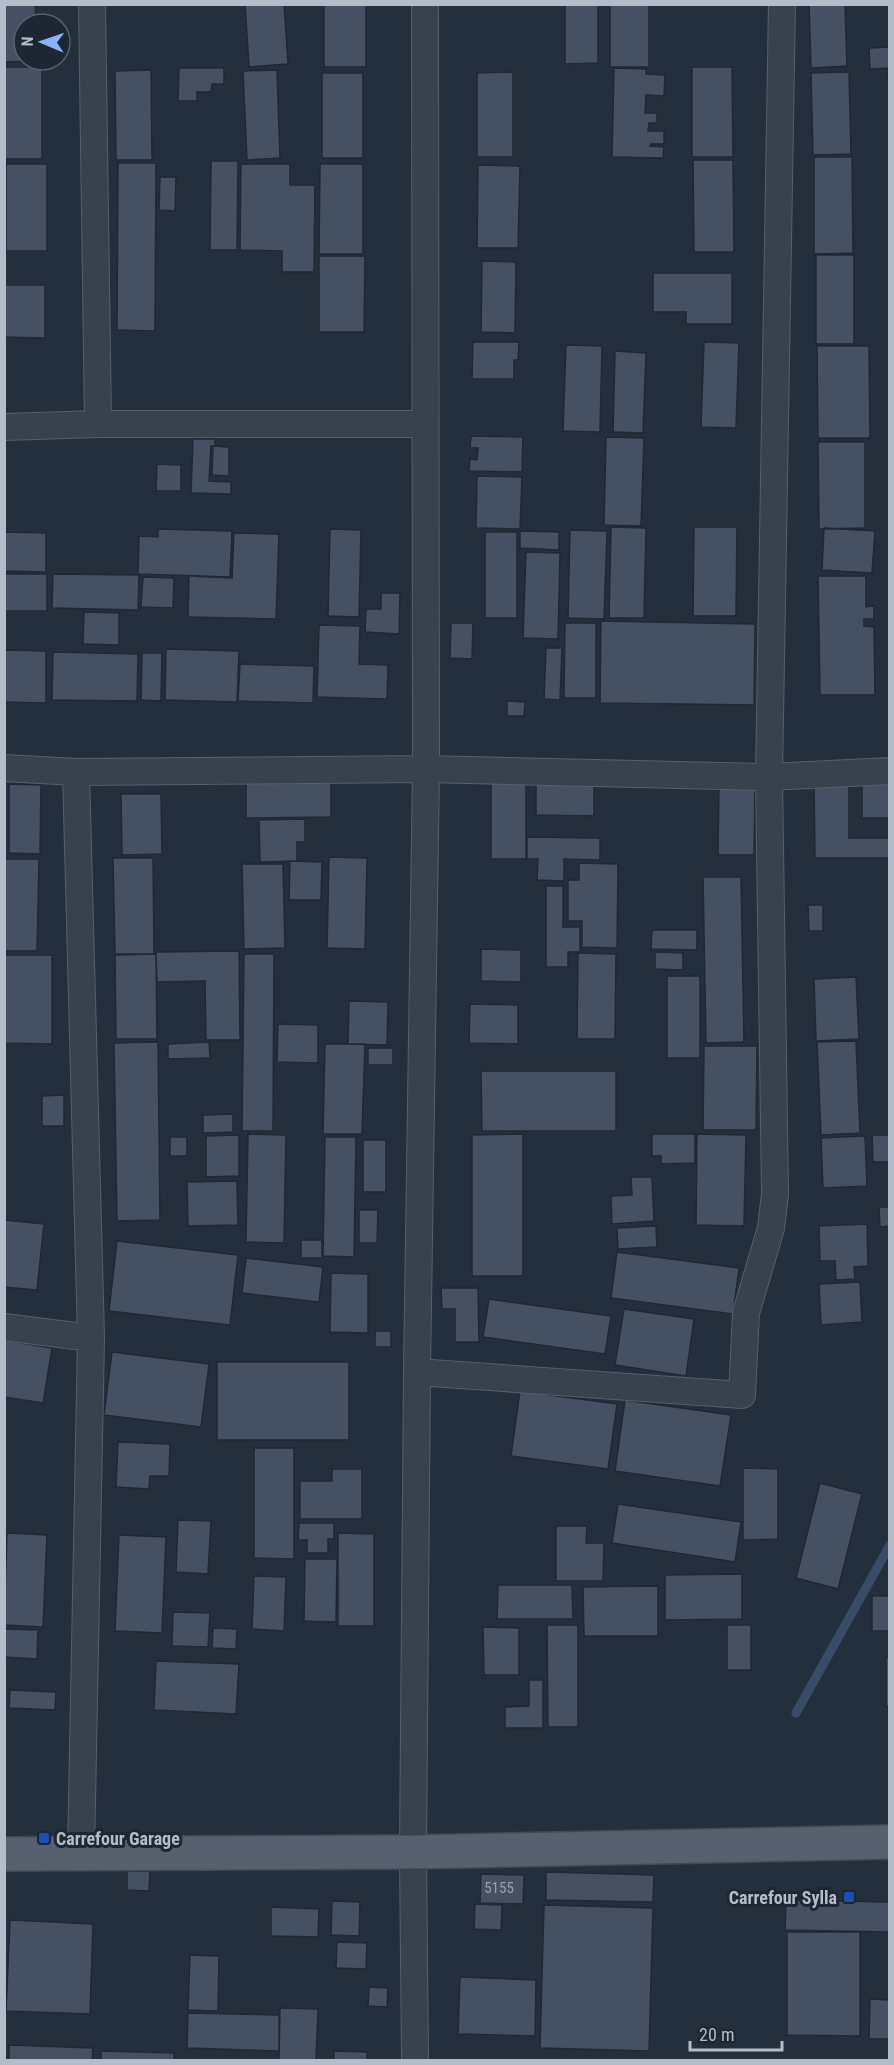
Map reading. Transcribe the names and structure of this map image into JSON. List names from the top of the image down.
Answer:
{
  "places": {
    "transit": ["Carrefour Garage", "Carrefour Sylla"]
  },
  "house_numbers": ["5155"],
  "scale_bar": "20 m",
  "north": "left"
}
